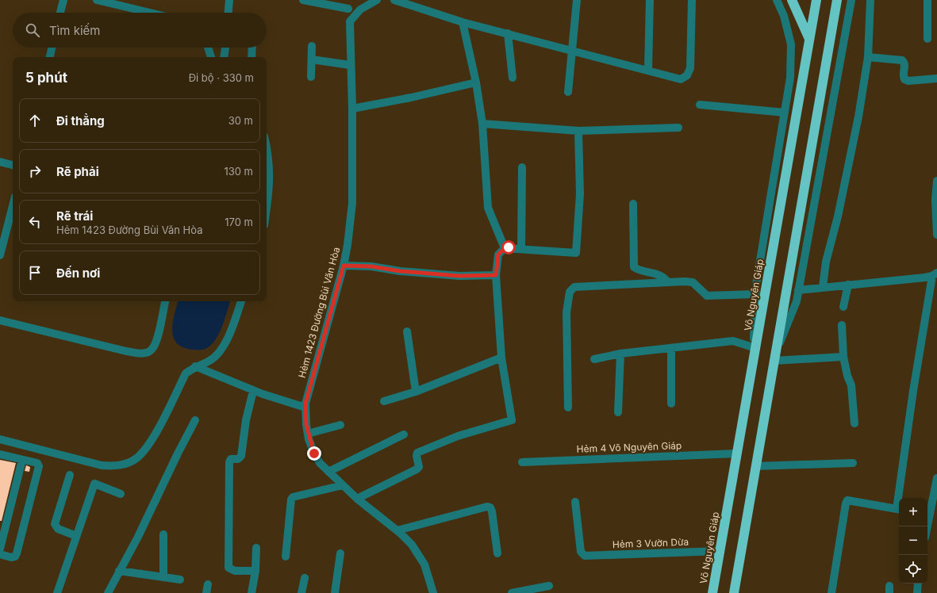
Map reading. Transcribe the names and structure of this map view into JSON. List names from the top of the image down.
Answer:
{
  "streets": {
    "highway": ["Võ Nguyên Giáp"],
    "street": ["Hẻm 1423 Đường Bùi Văn Hòa", "Hẻm 4 Võ Nguyên Giáp", "Hẻm 3 Vườn Dừa"]
  },
  "crossings": [
    ["Võ Nguyên Giáp", "Hẻm 4 Võ Nguyên Giáp"],
    ["Võ Nguyên Giáp", "Hẻm 3 Vườn Dừa"]
  ],
  "page": {
    "search": "Tìm kiếm",
    "heading": ["5 phút", "Đi bộ · 330 m"],
    "list": [
      ["Đi thẳng", "30 m"],
      ["Rẽ phải", "130 m"],
      ["Rẽ trái", "Hẻm 1423 Đường Bùi Văn Hòa", "170 m"],
      "Đến nơi"
    ],
    "map_buttons": ["+", "−"]
  }
}
